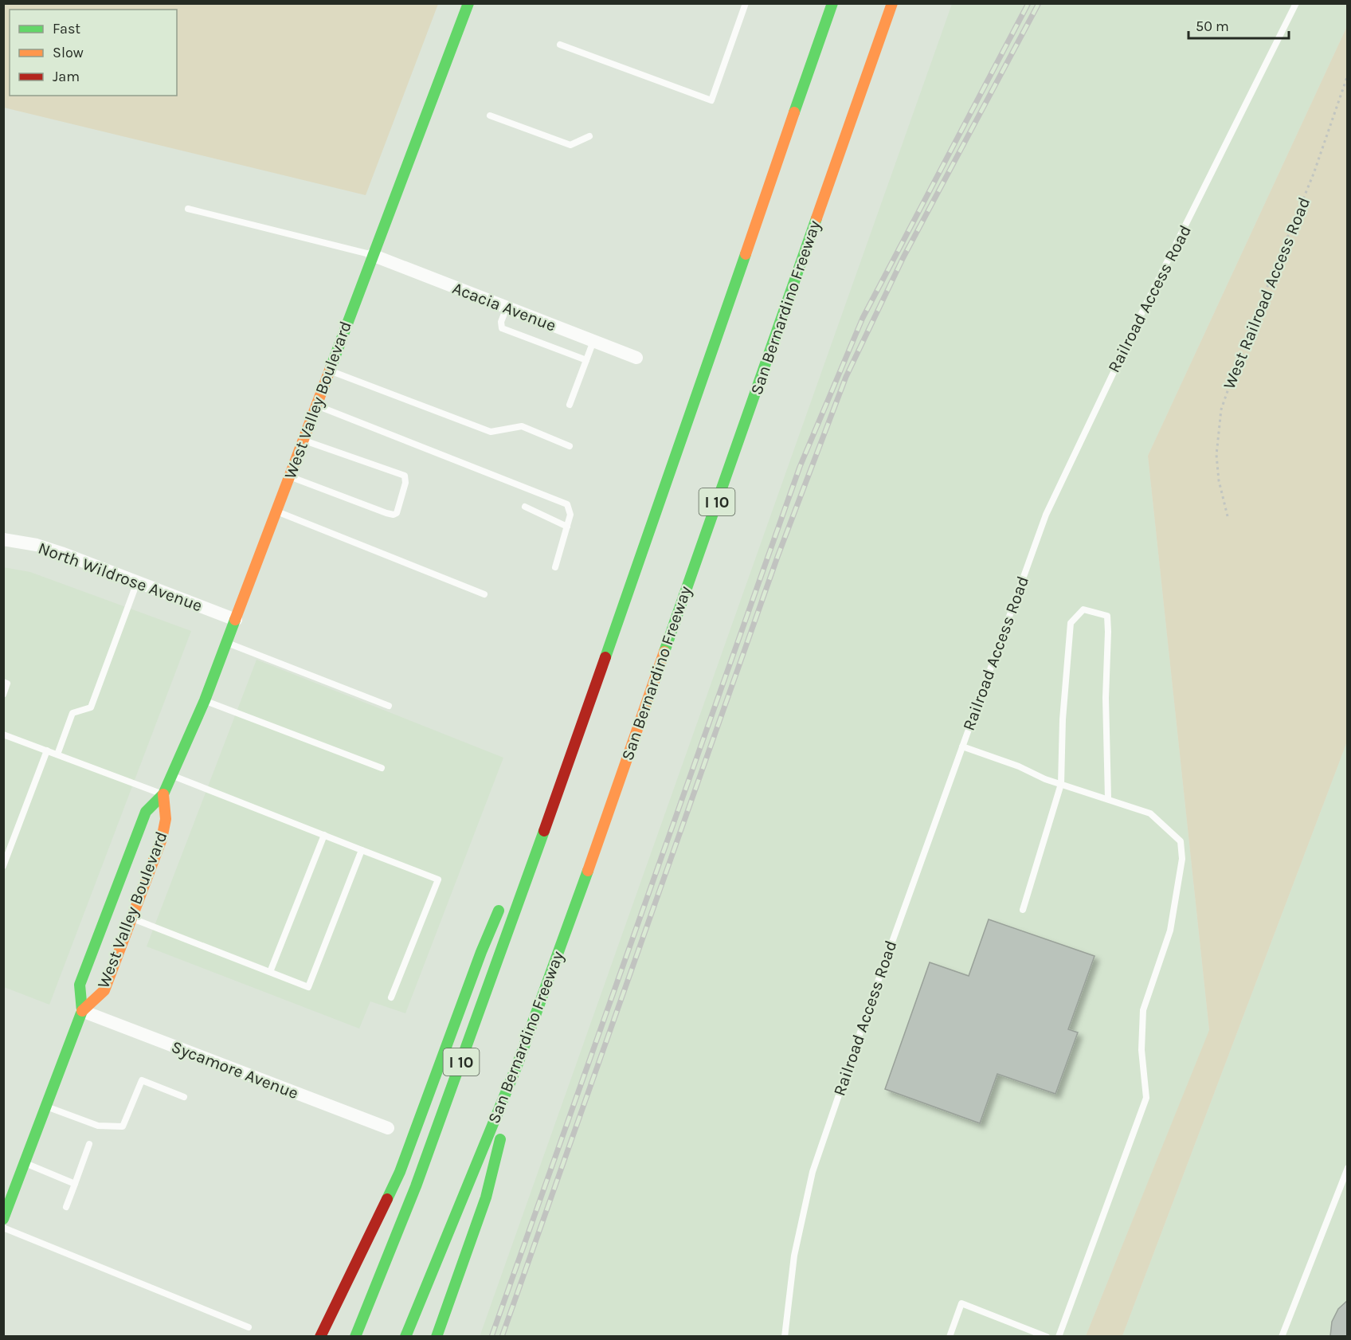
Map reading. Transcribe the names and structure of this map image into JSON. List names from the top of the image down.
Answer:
{
  "streets": {
    "main road": ["San Bernardino Freeway", "West Valley Boulevard", "I 10"],
    "street": ["Acacia Avenue", "North Wildrose Avenue", "Sycamore Avenue"],
    "lane": ["Railroad Access Road"],
    "path": ["West Railroad Access Road"]
  },
  "crossings": [
    ["Acacia Avenue", "West Valley Boulevard"],
    ["West Valley Boulevard", "North Wildrose Avenue"],
    ["West Valley Boulevard", "Sycamore Avenue"]
  ],
  "legend": ["Fast", "Slow", "Jam"],
  "scale_bar": "50 m"
}
